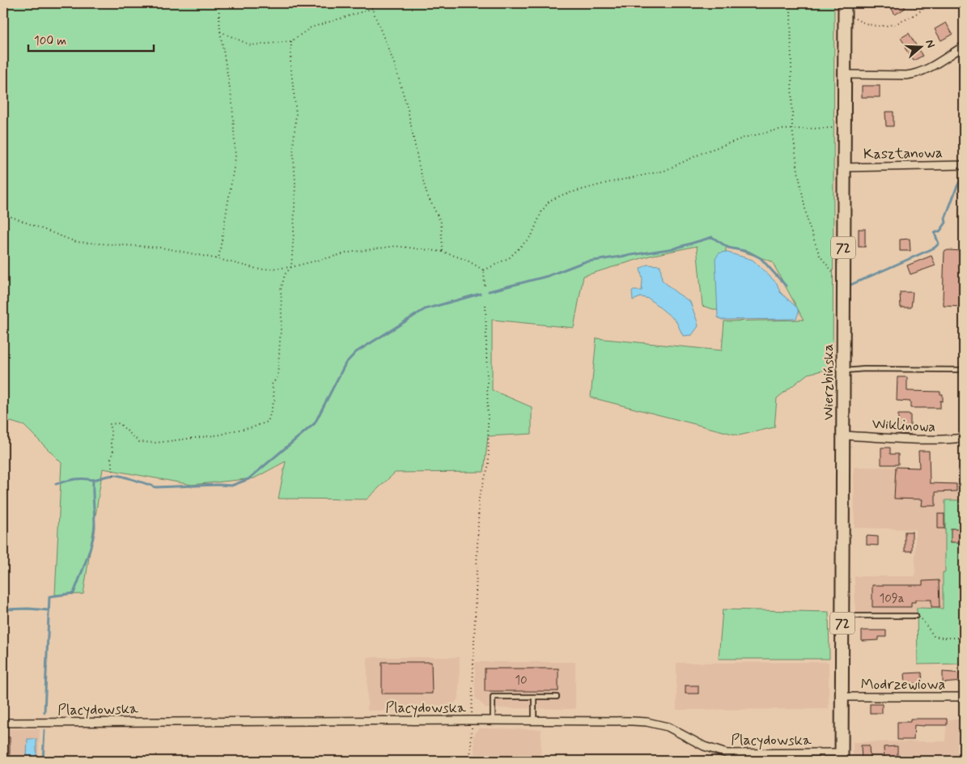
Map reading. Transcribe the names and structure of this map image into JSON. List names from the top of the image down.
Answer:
{
  "streets": {
    "main road": ["72", "Wierzbińska"],
    "street": [
      "Kasztanowa",
      "Wiklinowa",
      "Modrzewiowa",
      "Placydowska"
    ]
  },
  "crossings": [
    ["Kasztanowa", "Wierzbińska"],
    ["Wierzbińska", "Wiklinowa"],
    ["Wierzbińska", "Modrzewiowa"],
    ["Wierzbińska", "Placydowska"]
  ],
  "house_numbers": ["109a", "10"],
  "scale_bar": "100 m",
  "north": "right"
}
